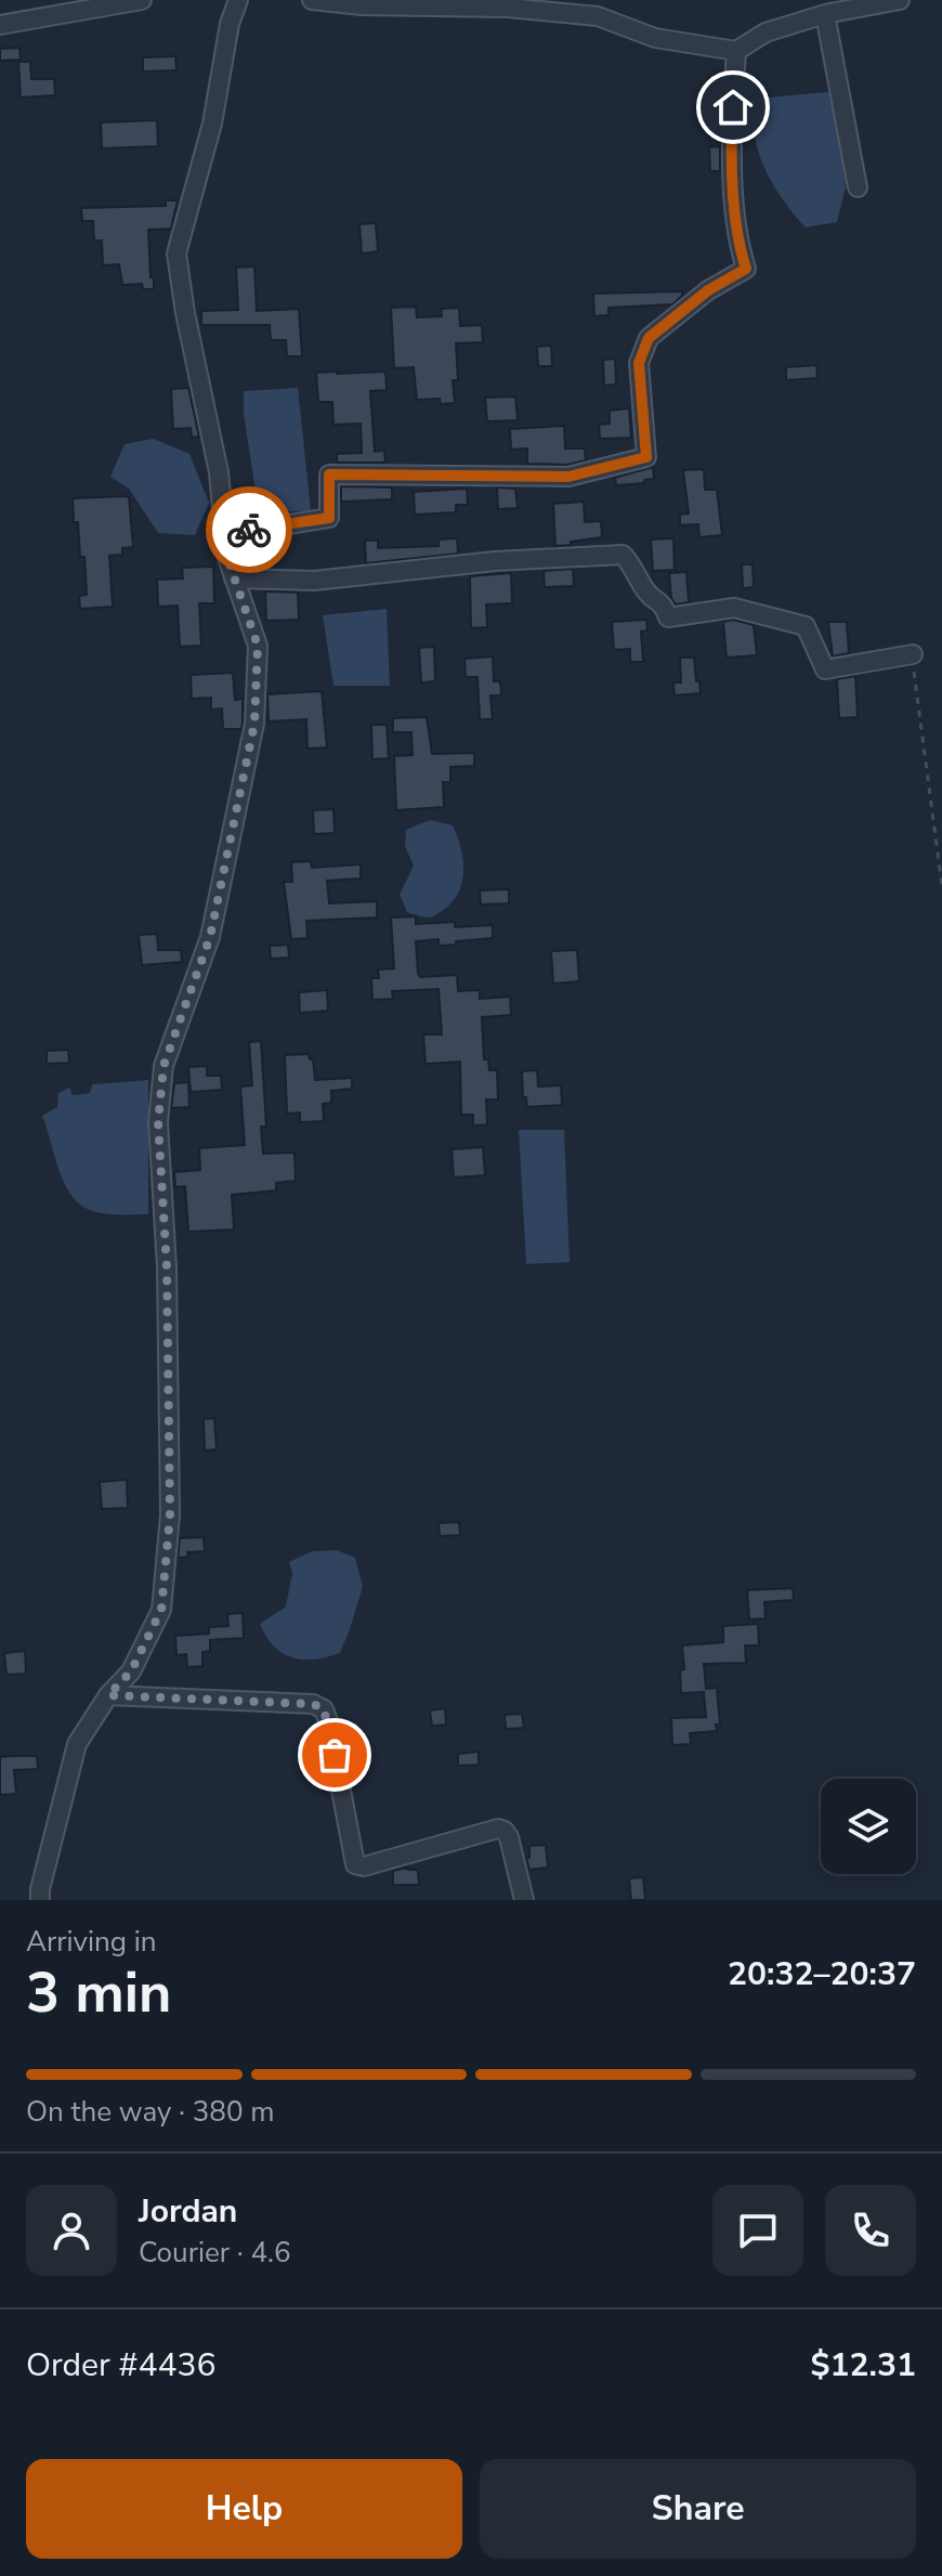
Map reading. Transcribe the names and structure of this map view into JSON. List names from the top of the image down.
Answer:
{
  "page": {
    "heading": ["3 min", "Arriving in", "20:32–20:37"],
    "panel": [
      "Jordan",
      "Courier · 4.6",
      "Order #4436",
      "$12.31"
    ],
    "bar": "On the way · 380 m",
    "buttons": ["Help", "Share"]
  }
}
